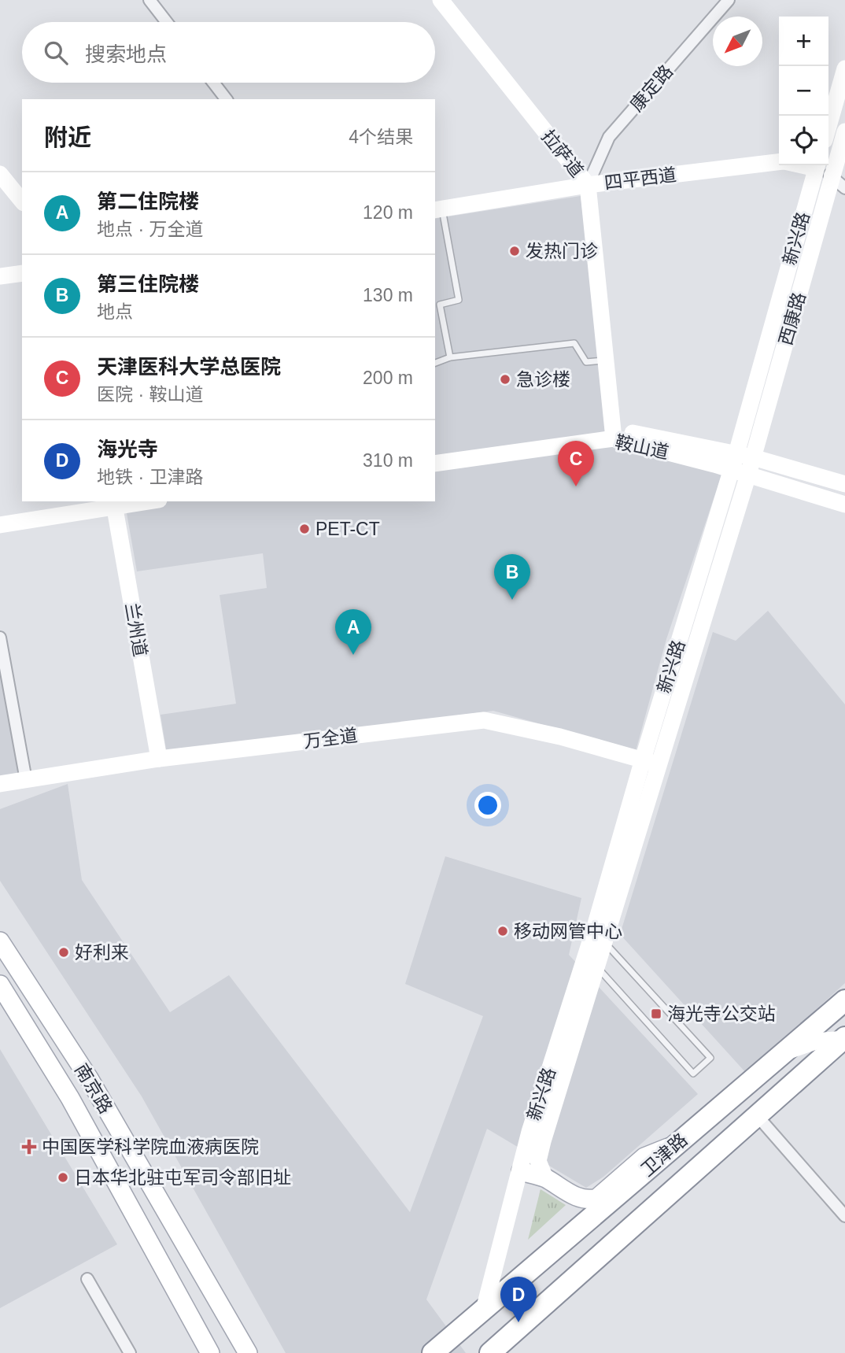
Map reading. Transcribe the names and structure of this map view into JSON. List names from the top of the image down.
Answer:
{
  "streets": {
    "highway": ["卫津路"],
    "main road": [
      "拉萨道",
      "四平西道",
      "新兴路",
      "西康路",
      "鞍山道",
      "兰州道",
      "万全道",
      "南京路"
    ],
    "street": ["康定路"]
  },
  "crossings": [
    ["康定路", "拉萨道"],
    ["康定路", "四平西道"],
    ["拉萨道", "四平西道"],
    ["拉萨道", "鞍山道"],
    ["四平西道", "西康路"],
    ["新兴路", "西康路"],
    ["新兴路", "鞍山道"],
    ["新兴路", "万全道"],
    ["西康路", "鞍山道"],
    ["西康路", "万全道"],
    ["兰州道", "万全道"]
  ],
  "places": {
    "other": [
      "发热门诊",
      "急诊楼",
      "PET-CT",
      "移动网管中心",
      "好利来",
      "日本华北驻屯军司令部旧址"
    ],
    "transit": ["海光寺公交站"],
    "health": ["中国医学科学院血液病医院"]
  },
  "north": "bottom left",
  "page": {
    "map_buttons": ["+", "−"],
    "search": "搜索地点",
    "heading": ["附近", "4个结果"],
    "list": [
      {
        "mark": "A",
        "name": "第二住院楼",
        "note": "地点 · 万全道",
        "value": "120 m"
      },
      {
        "mark": "B",
        "name": "第三住院楼",
        "note": "地点",
        "value": "130 m"
      },
      {
        "mark": "C",
        "name": "天津医科大学总医院",
        "note": "医院 · 鞍山道",
        "value": "200 m"
      },
      {
        "mark": "D",
        "name": "海光寺",
        "note": "地铁 · 卫津路",
        "value": "310 m"
      }
    ],
    "pins": [
      "C",
      "B",
      "A",
      "D"
    ]
  }
}
